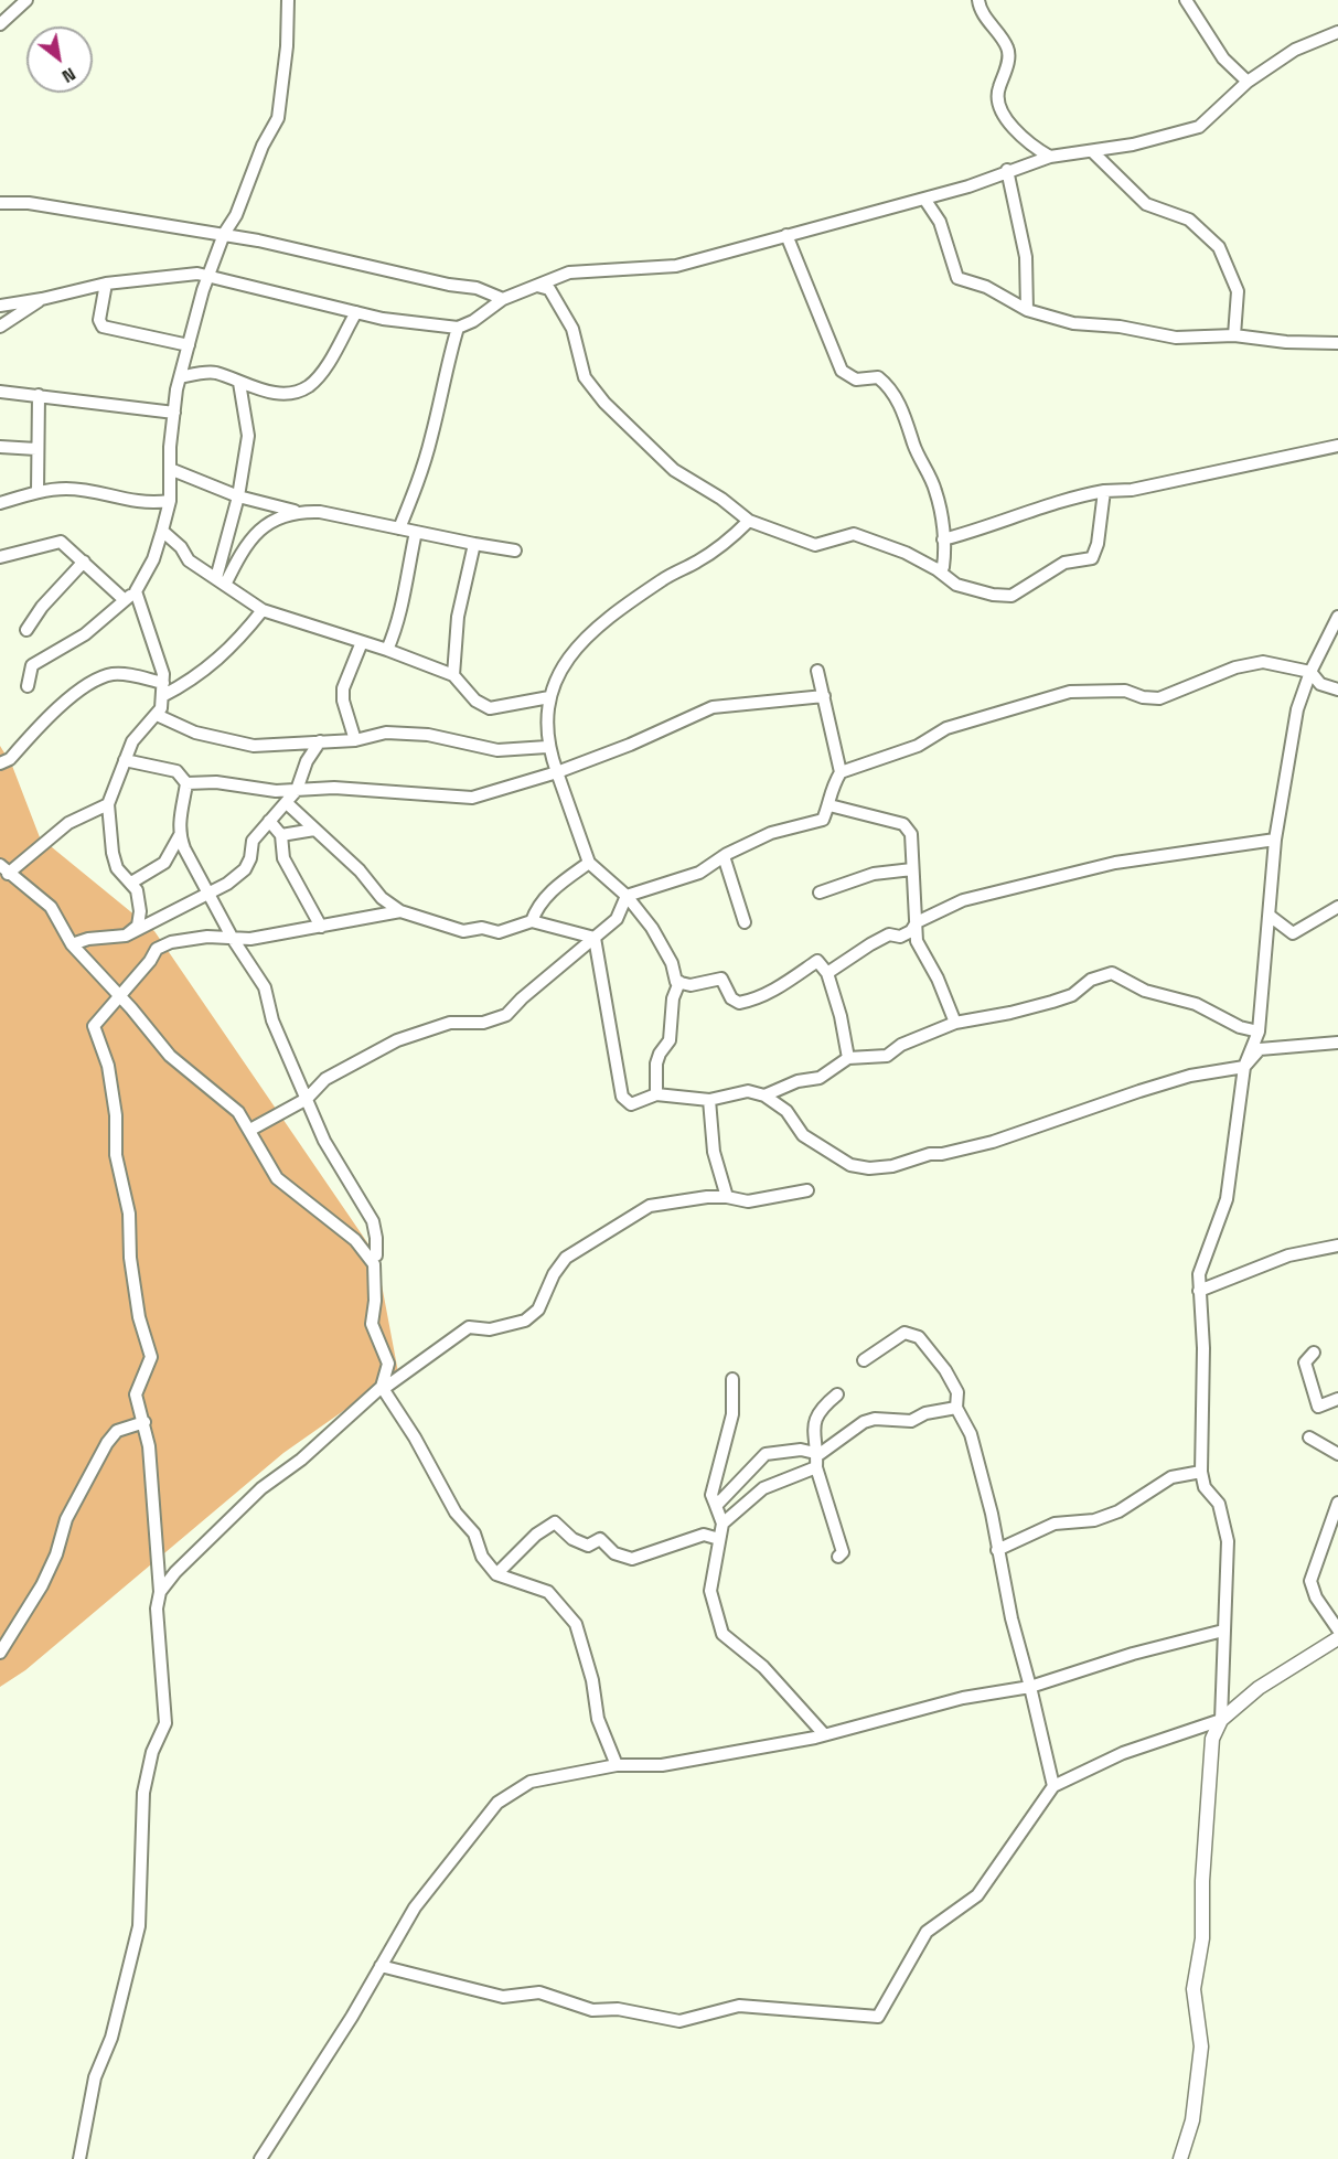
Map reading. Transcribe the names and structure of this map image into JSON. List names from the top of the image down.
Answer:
{
  "north": "bottom right"
}
